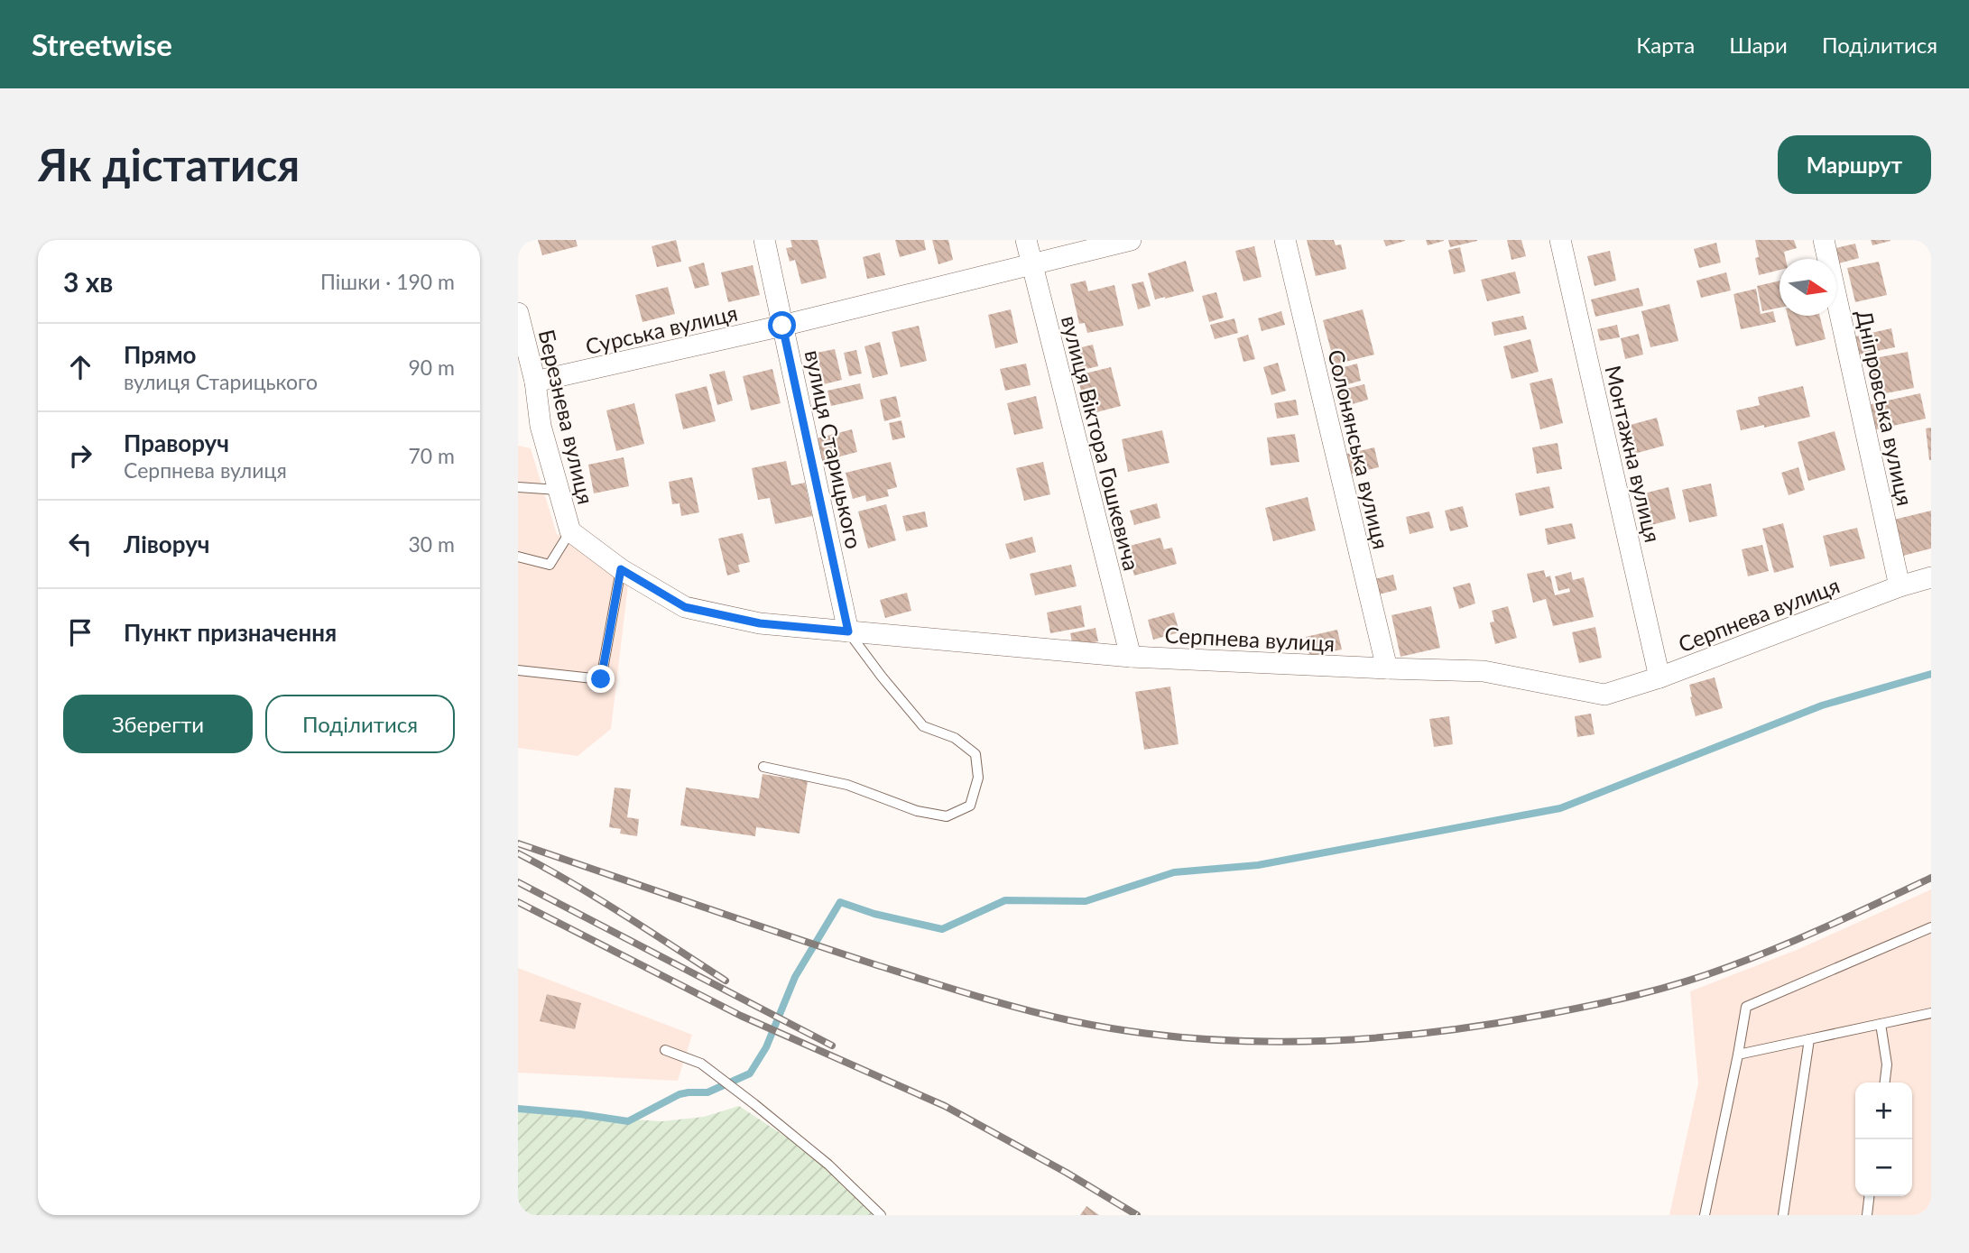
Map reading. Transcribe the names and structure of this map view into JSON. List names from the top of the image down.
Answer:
{
  "streets": {
    "street": [
      "Сурська вулиця",
      "Дніпровська вулиця",
      "Березнева вулиця",
      "вулиця Віктора Гошкевича",
      "вулиця Старицького",
      "Солонянська вулиця",
      "Монтажна вулиця",
      "Серпнева вулиця"
    ]
  },
  "crossings": [
    ["Сурська вулиця", "Березнева вулиця"],
    ["Сурська вулиця", "вулиця Віктора Гошкевича"],
    ["Сурська вулиця", "вулиця Старицького"],
    ["Дніпровська вулиця", "Серпнева вулиця"],
    ["Березнева вулиця", "Серпнева вулиця"],
    ["вулиця Віктора Гошкевича", "Серпнева вулиця"],
    ["вулиця Старицького", "Серпнева вулиця"],
    ["Солонянська вулиця", "Серпнева вулиця"],
    ["Монтажна вулиця", "Серпнева вулиця"]
  ],
  "north": "right",
  "page": {
    "header": "Streetwise",
    "nav": ["Карта", "Шари", "Поділитися"],
    "buttons": [
      "Маршрут",
      ["Зберегти", "Поділитися"]
    ],
    "title": "Як дістатися",
    "heading": ["3 хв", "Пішки · 190 m"],
    "list": [
      ["Прямо", "вулиця Старицького", "90 m"],
      ["Праворуч", "Серпнева вулиця", "70 m"],
      ["Ліворуч", "30 m"],
      "Пункт призначення"
    ],
    "map_buttons": ["+", "−"]
  }
}
